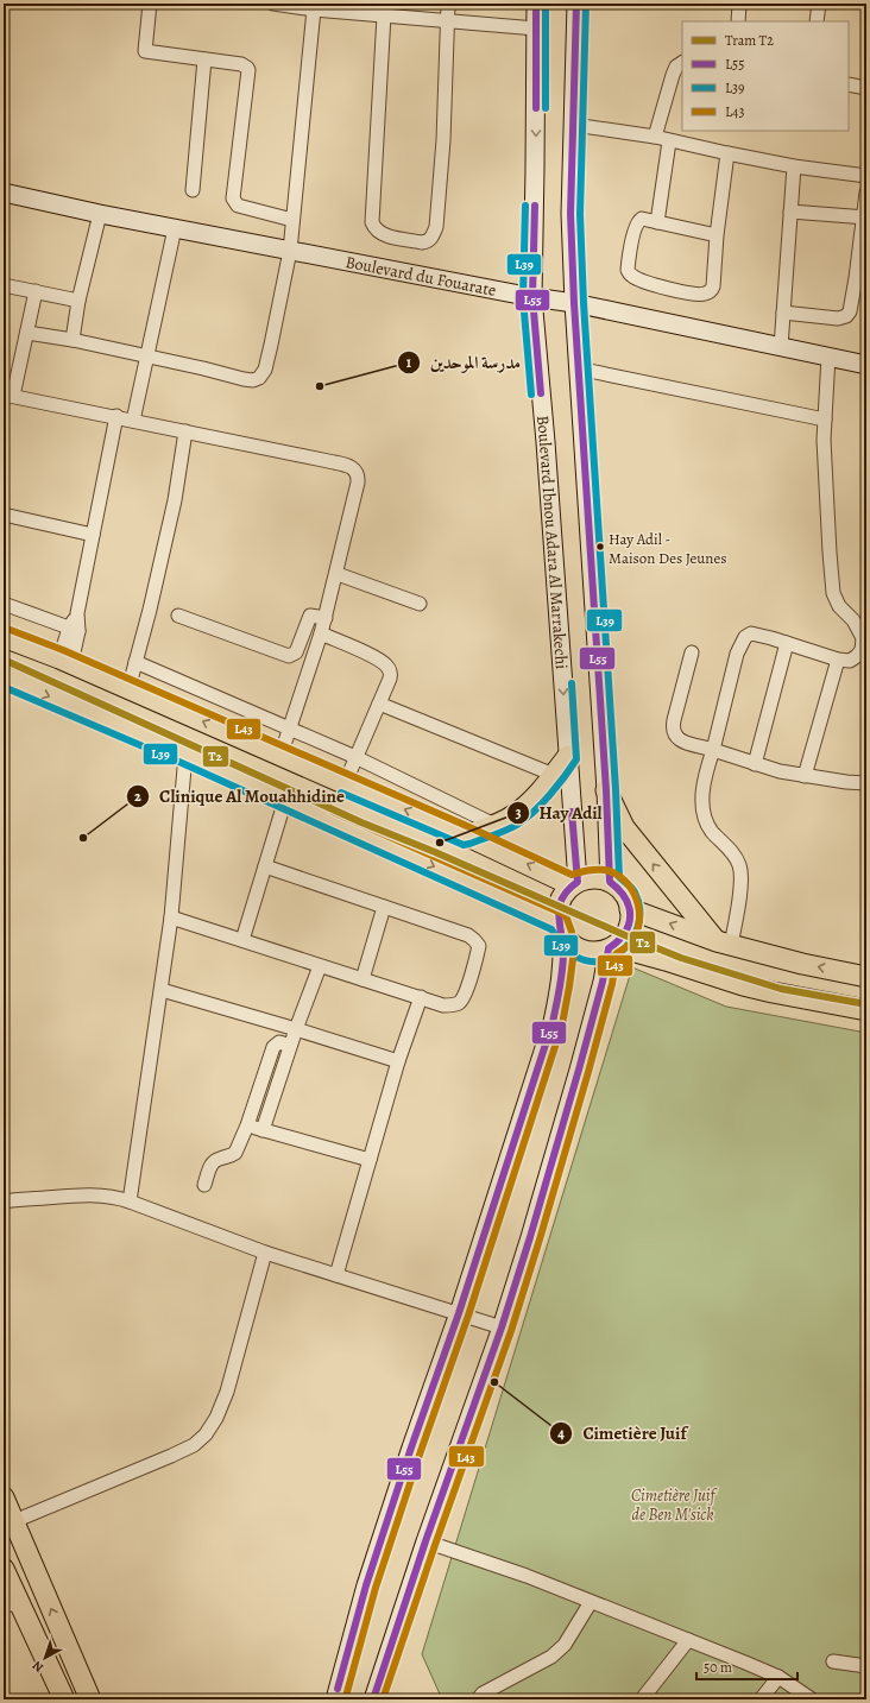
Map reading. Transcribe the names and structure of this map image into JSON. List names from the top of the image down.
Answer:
{
  "streets": {
    "main road": ["Boulevard du Fouarate", "Boulevard Ibnou Adara Al Marrakechi"]
  },
  "crossings": [
    ["Boulevard du Fouarate", "Boulevard Ibnou Adara Al Marrakechi"]
  ],
  "parks": ["Cimetière Juif de Ben M'sick"],
  "places": [
    "مدرسة الموحدين",
    "Hay Adil - Maison Des Jeunes",
    "Clinique Al Mouahhidine",
    "Hay Adil",
    "Cimetière Juif"
  ],
  "lines": [
    "transit line L55",
    "transit line L39",
    "transit line L43",
    "tram line T2"
  ],
  "legend": [
    "Tram T2",
    "L55",
    "L39",
    "L43"
  ],
  "scale_bar": "50 m",
  "north": "bottom left"
}
